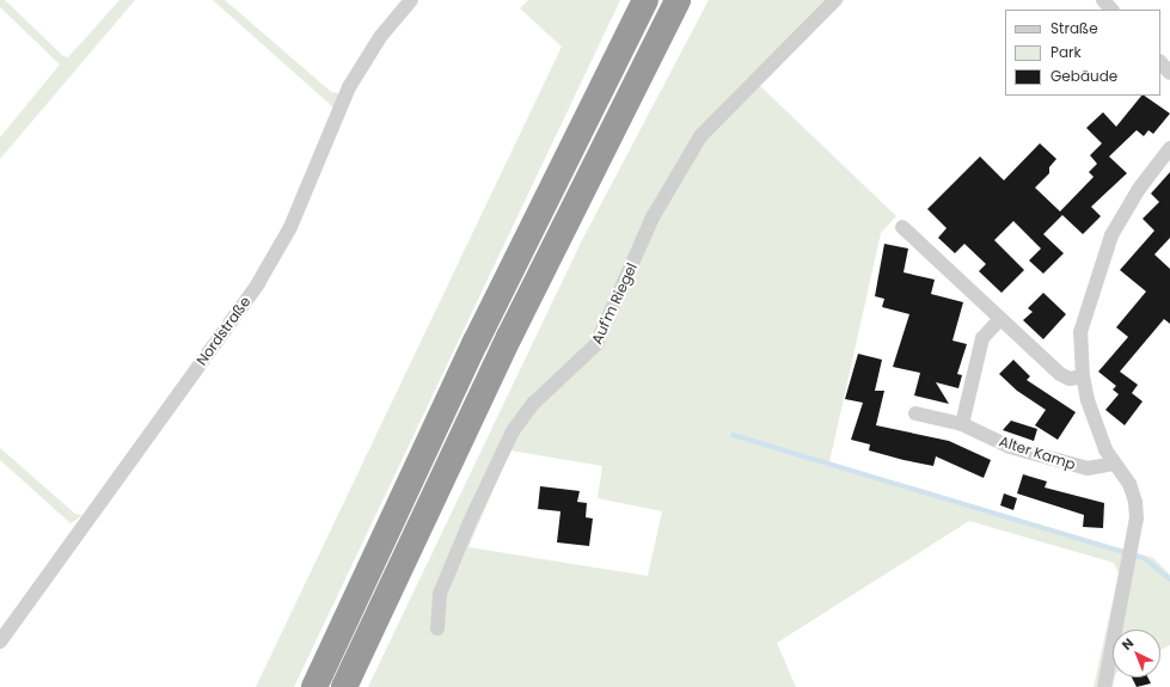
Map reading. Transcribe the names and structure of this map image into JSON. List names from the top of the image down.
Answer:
{
  "streets": {
    "street": ["Auf'm Riegel", "Nordstraße", "Alter Kamp"]
  },
  "legend": ["Straße", "Park", "Gebäude"],
  "north": "top left"
}
